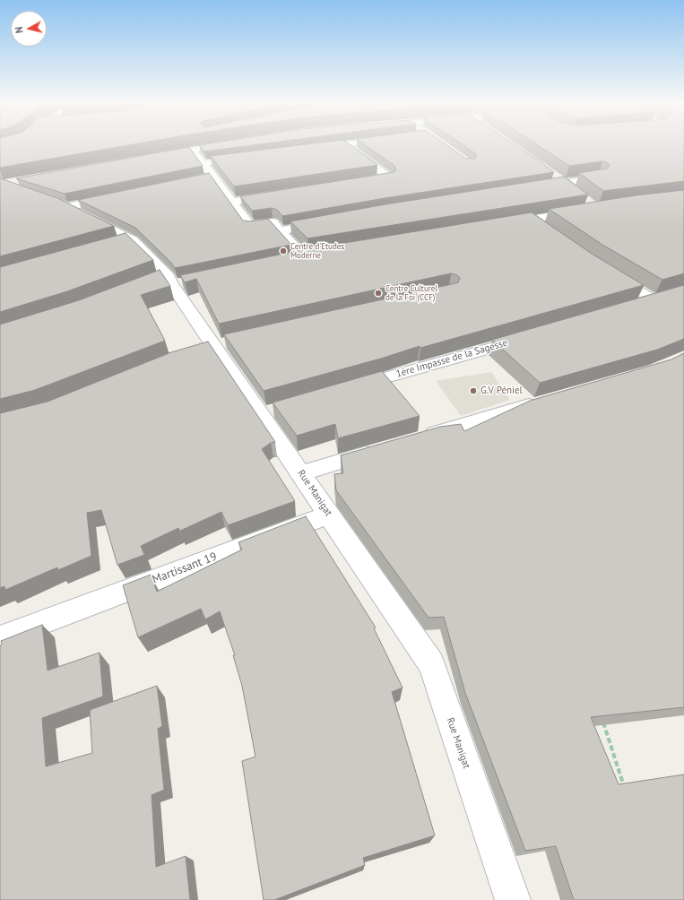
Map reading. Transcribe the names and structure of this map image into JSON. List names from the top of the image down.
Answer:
{
  "streets": {
    "street": ["1ère Impasse de la Sagesse", "Rue Manigat", "Martissant 19"]
  },
  "crossings": [
    ["Rue Manigat", "Martissant 19"]
  ],
  "places": ["Centre d'Etudes Moderne", "Centre Culturel de la Foi (CCF)", "G.V Péniel"],
  "north": "left"
}
